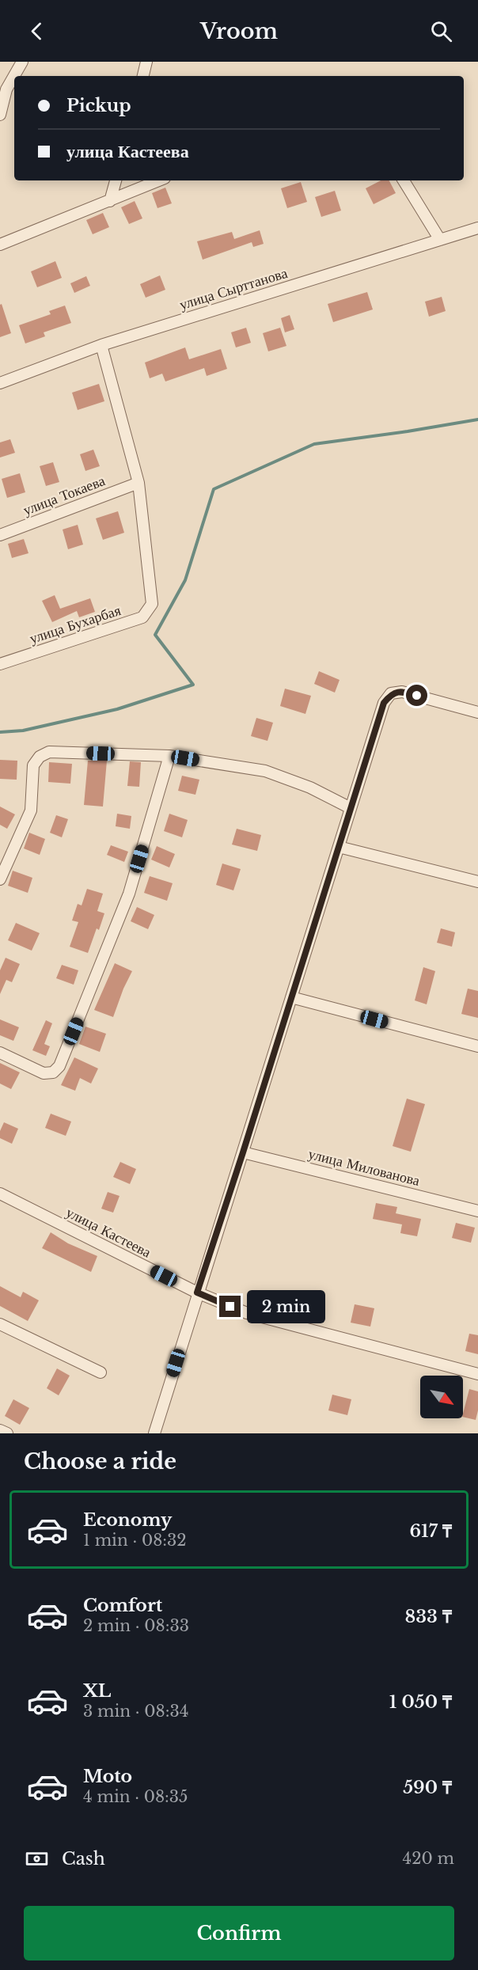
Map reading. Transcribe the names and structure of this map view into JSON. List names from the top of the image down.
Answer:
{
  "streets": {
    "street": [
      "улица Сырттанова",
      "улица Токаева",
      "улица Бухарбая",
      "улица Милованова",
      "улица Кастеева"
    ]
  },
  "crossings": [
    ["улица Токаева", "улица Бухарбая"]
  ],
  "north": "bottom right",
  "page": {
    "header": "Vroom",
    "banner": ["Pickup", "улица Кастеева"],
    "bubble": "2 min",
    "heading": "Choose a ride",
    "list": [
      {
        "name": "Economy",
        "note": "1 min · 08:32",
        "value": "617 ₸"
      },
      {
        "name": "Comfort",
        "note": "2 min · 08:33",
        "value": "833 ₸"
      },
      {
        "name": "XL",
        "note": "3 min · 08:34",
        "value": "1 050 ₸"
      },
      {
        "name": "Moto",
        "note": "4 min · 08:35",
        "value": "590 ₸"
      }
    ],
    "pay": ["Cash", "420 m"],
    "buttons": "Confirm"
  }
}
